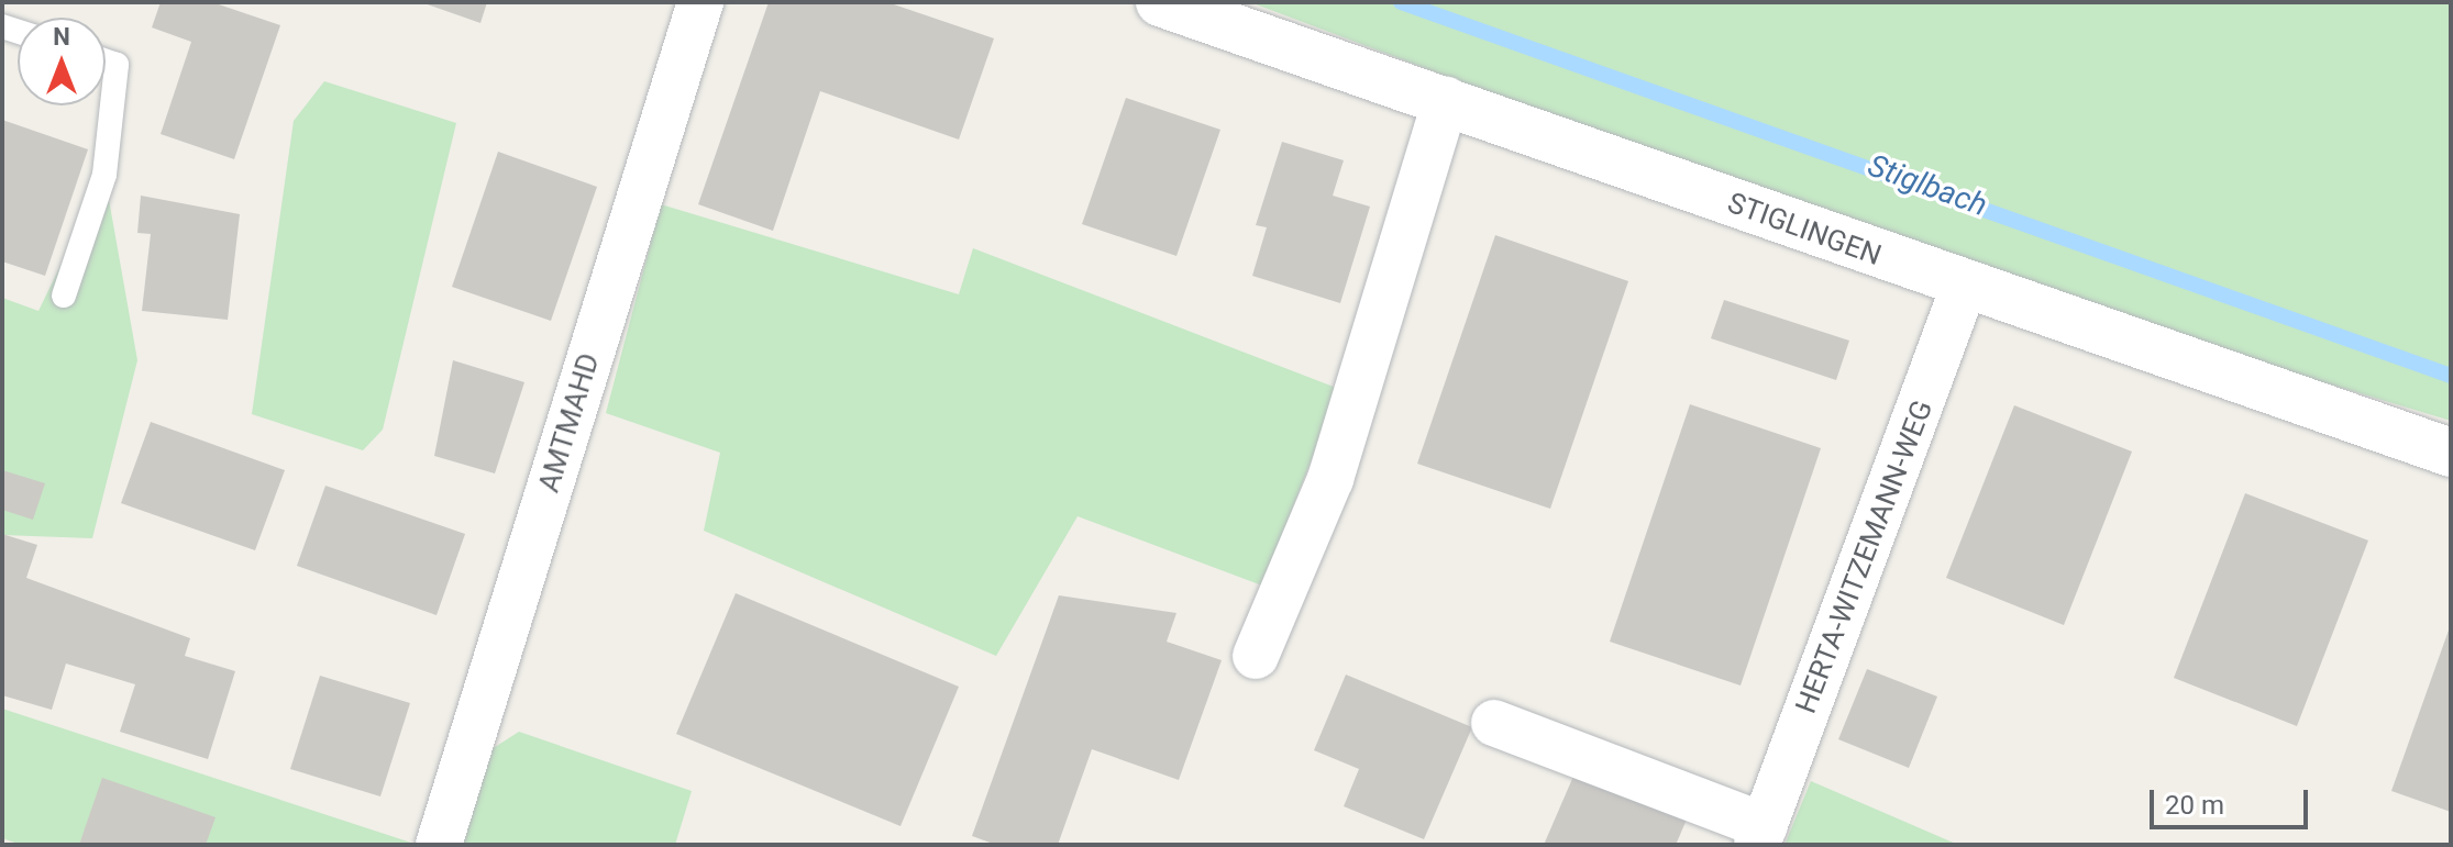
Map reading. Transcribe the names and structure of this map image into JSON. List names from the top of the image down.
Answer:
{
  "streets": {
    "main road": ["STIGLINGEN"],
    "street": ["AMTMAHD", "HERTA-WITZEMANN-WEG"]
  },
  "crossings": [
    ["STIGLINGEN", "HERTA-WITZEMANN-WEG"]
  ],
  "water": ["Stiglbach"],
  "scale_bar": "20 m",
  "north": "top"
}
